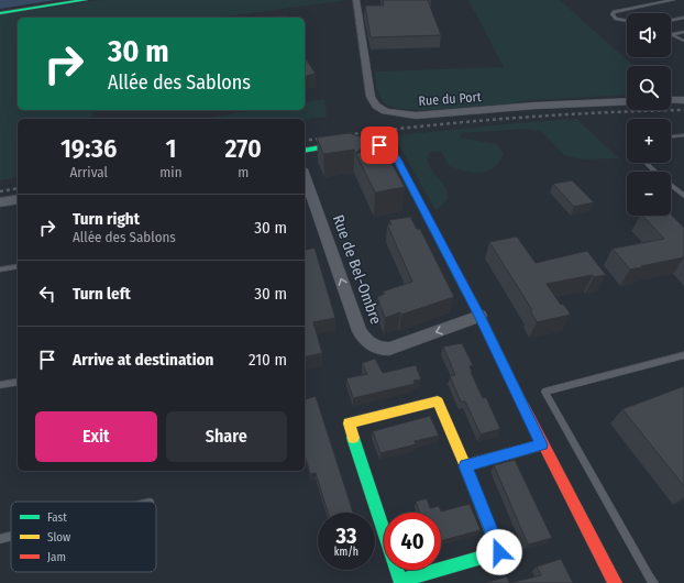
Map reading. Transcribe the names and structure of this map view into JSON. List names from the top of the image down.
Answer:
{
  "streets": {
    "street": ["Rue du Port", "Rue de Bel-Ombre"]
  },
  "legend": ["Fast", "Slow", "Jam"],
  "page": {
    "map_buttons": ["+", "−"],
    "turn": ["30 m", "Allée des Sablons"],
    "eta": [
      "19:36",
      "Arrival",
      "1",
      "min",
      "270",
      "m"
    ],
    "list": [
      {
        "name": "Turn right",
        "note": "Allée des Sablons",
        "value": "30 m"
      },
      {
        "name": "Turn left",
        "value": "30 m"
      },
      {
        "name": "Arrive at destination",
        "value": "210 m"
      }
    ],
    "buttons": ["Exit", "Share"],
    "speed": "33 km/h",
    "limit": "40"
  }
}
